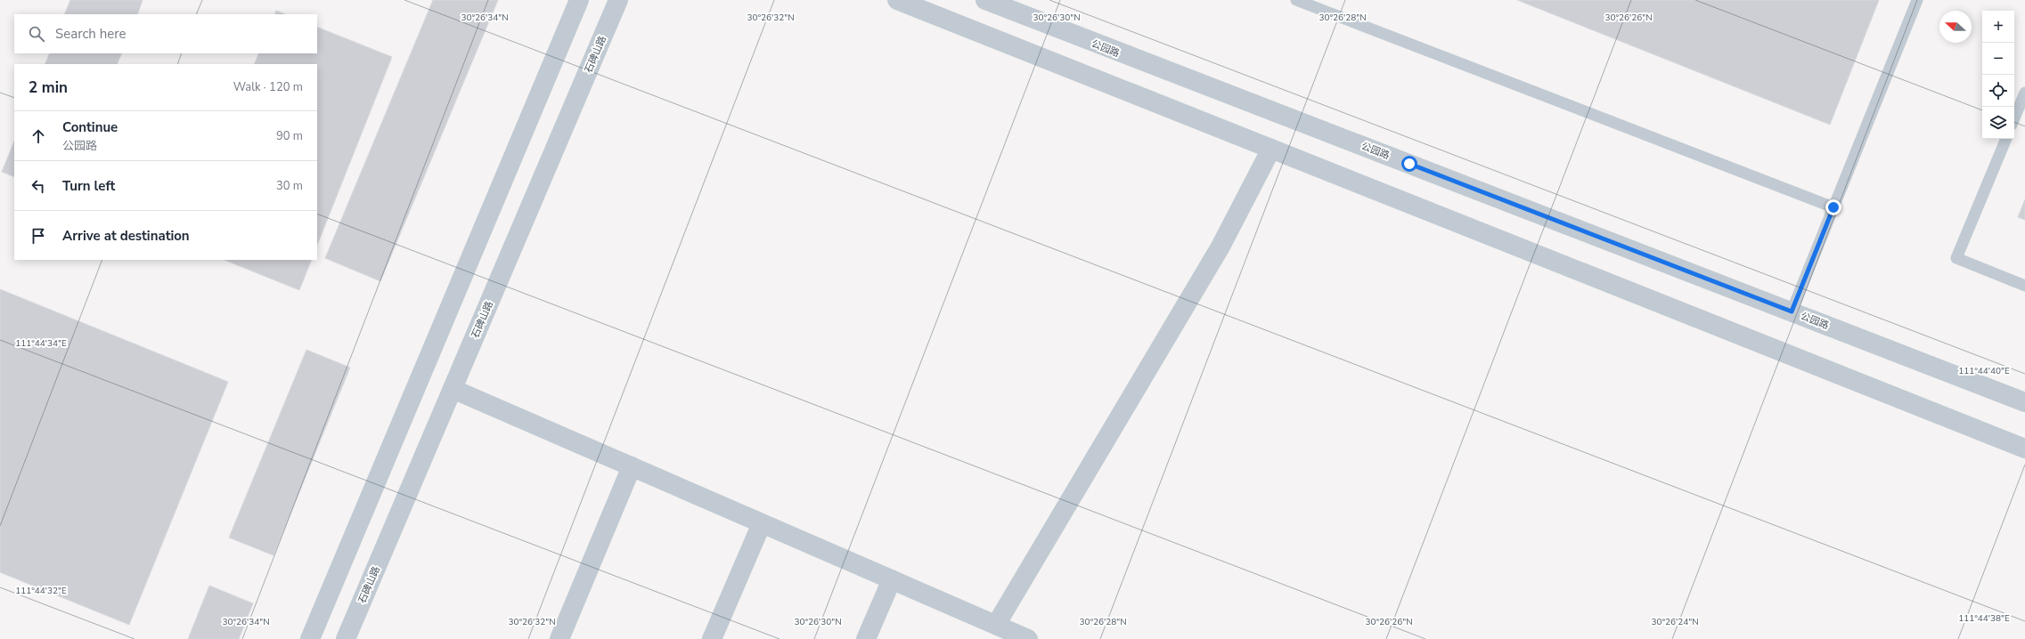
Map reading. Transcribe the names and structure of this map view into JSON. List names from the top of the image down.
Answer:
{
  "streets": {
    "street": ["公园路", "石碑山路"]
  },
  "north": "left",
  "page": {
    "map_buttons": ["+", "−"],
    "search": "Search here",
    "heading": ["2 min", "Walk · 120 m"],
    "list": [
      ["Continue", "公园路", "90 m"],
      ["Turn left", "30 m"],
      "Arrive at destination"
    ]
  },
  "coordinates": [
    "30°26'30\"N",
    "30°26'28\"N",
    "30°26'26\"N",
    "30°26'34\"N",
    "30°26'32\"N",
    "111°44'34\"E",
    "111°44'40\"E",
    "111°44'32\"E",
    "111°44'38\"E",
    "30°26'24\"N"
  ]
}
